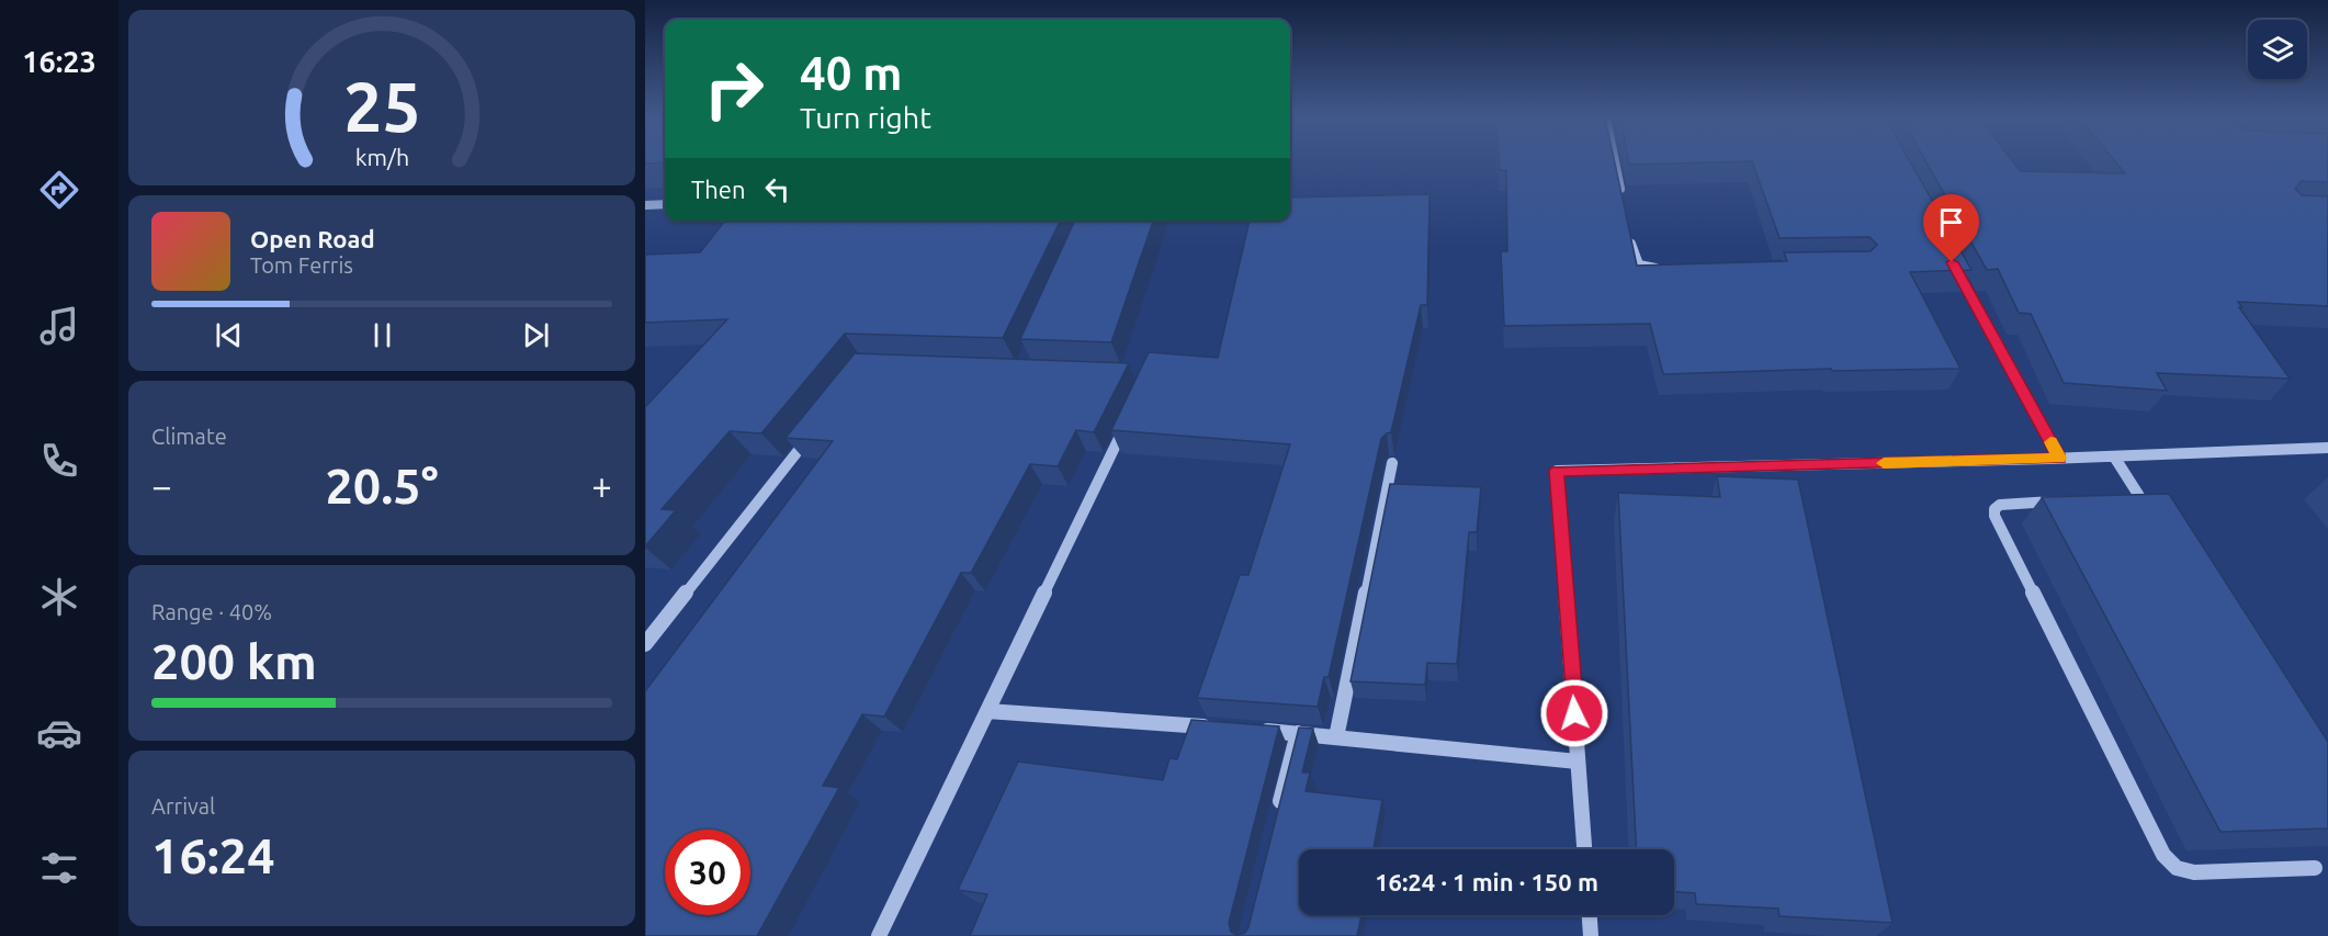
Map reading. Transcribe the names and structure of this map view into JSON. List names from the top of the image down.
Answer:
{
  "page": {
    "tabs": "16:23",
    "turn": ["40 m", "Turn right"],
    "then": "Then",
    "song": ["Open Road", "Tom Ferris"],
    "tile": [
      "Climate",
      ["Range · 40%", "200 km"],
      ["Arrival", "16:24"]
    ],
    "heat": ["−", "20.5°", "+"],
    "limit": "30",
    "trip": "16:24 · 1 min · 150 m",
    "gauge": ["25", "km/h"]
  }
}
